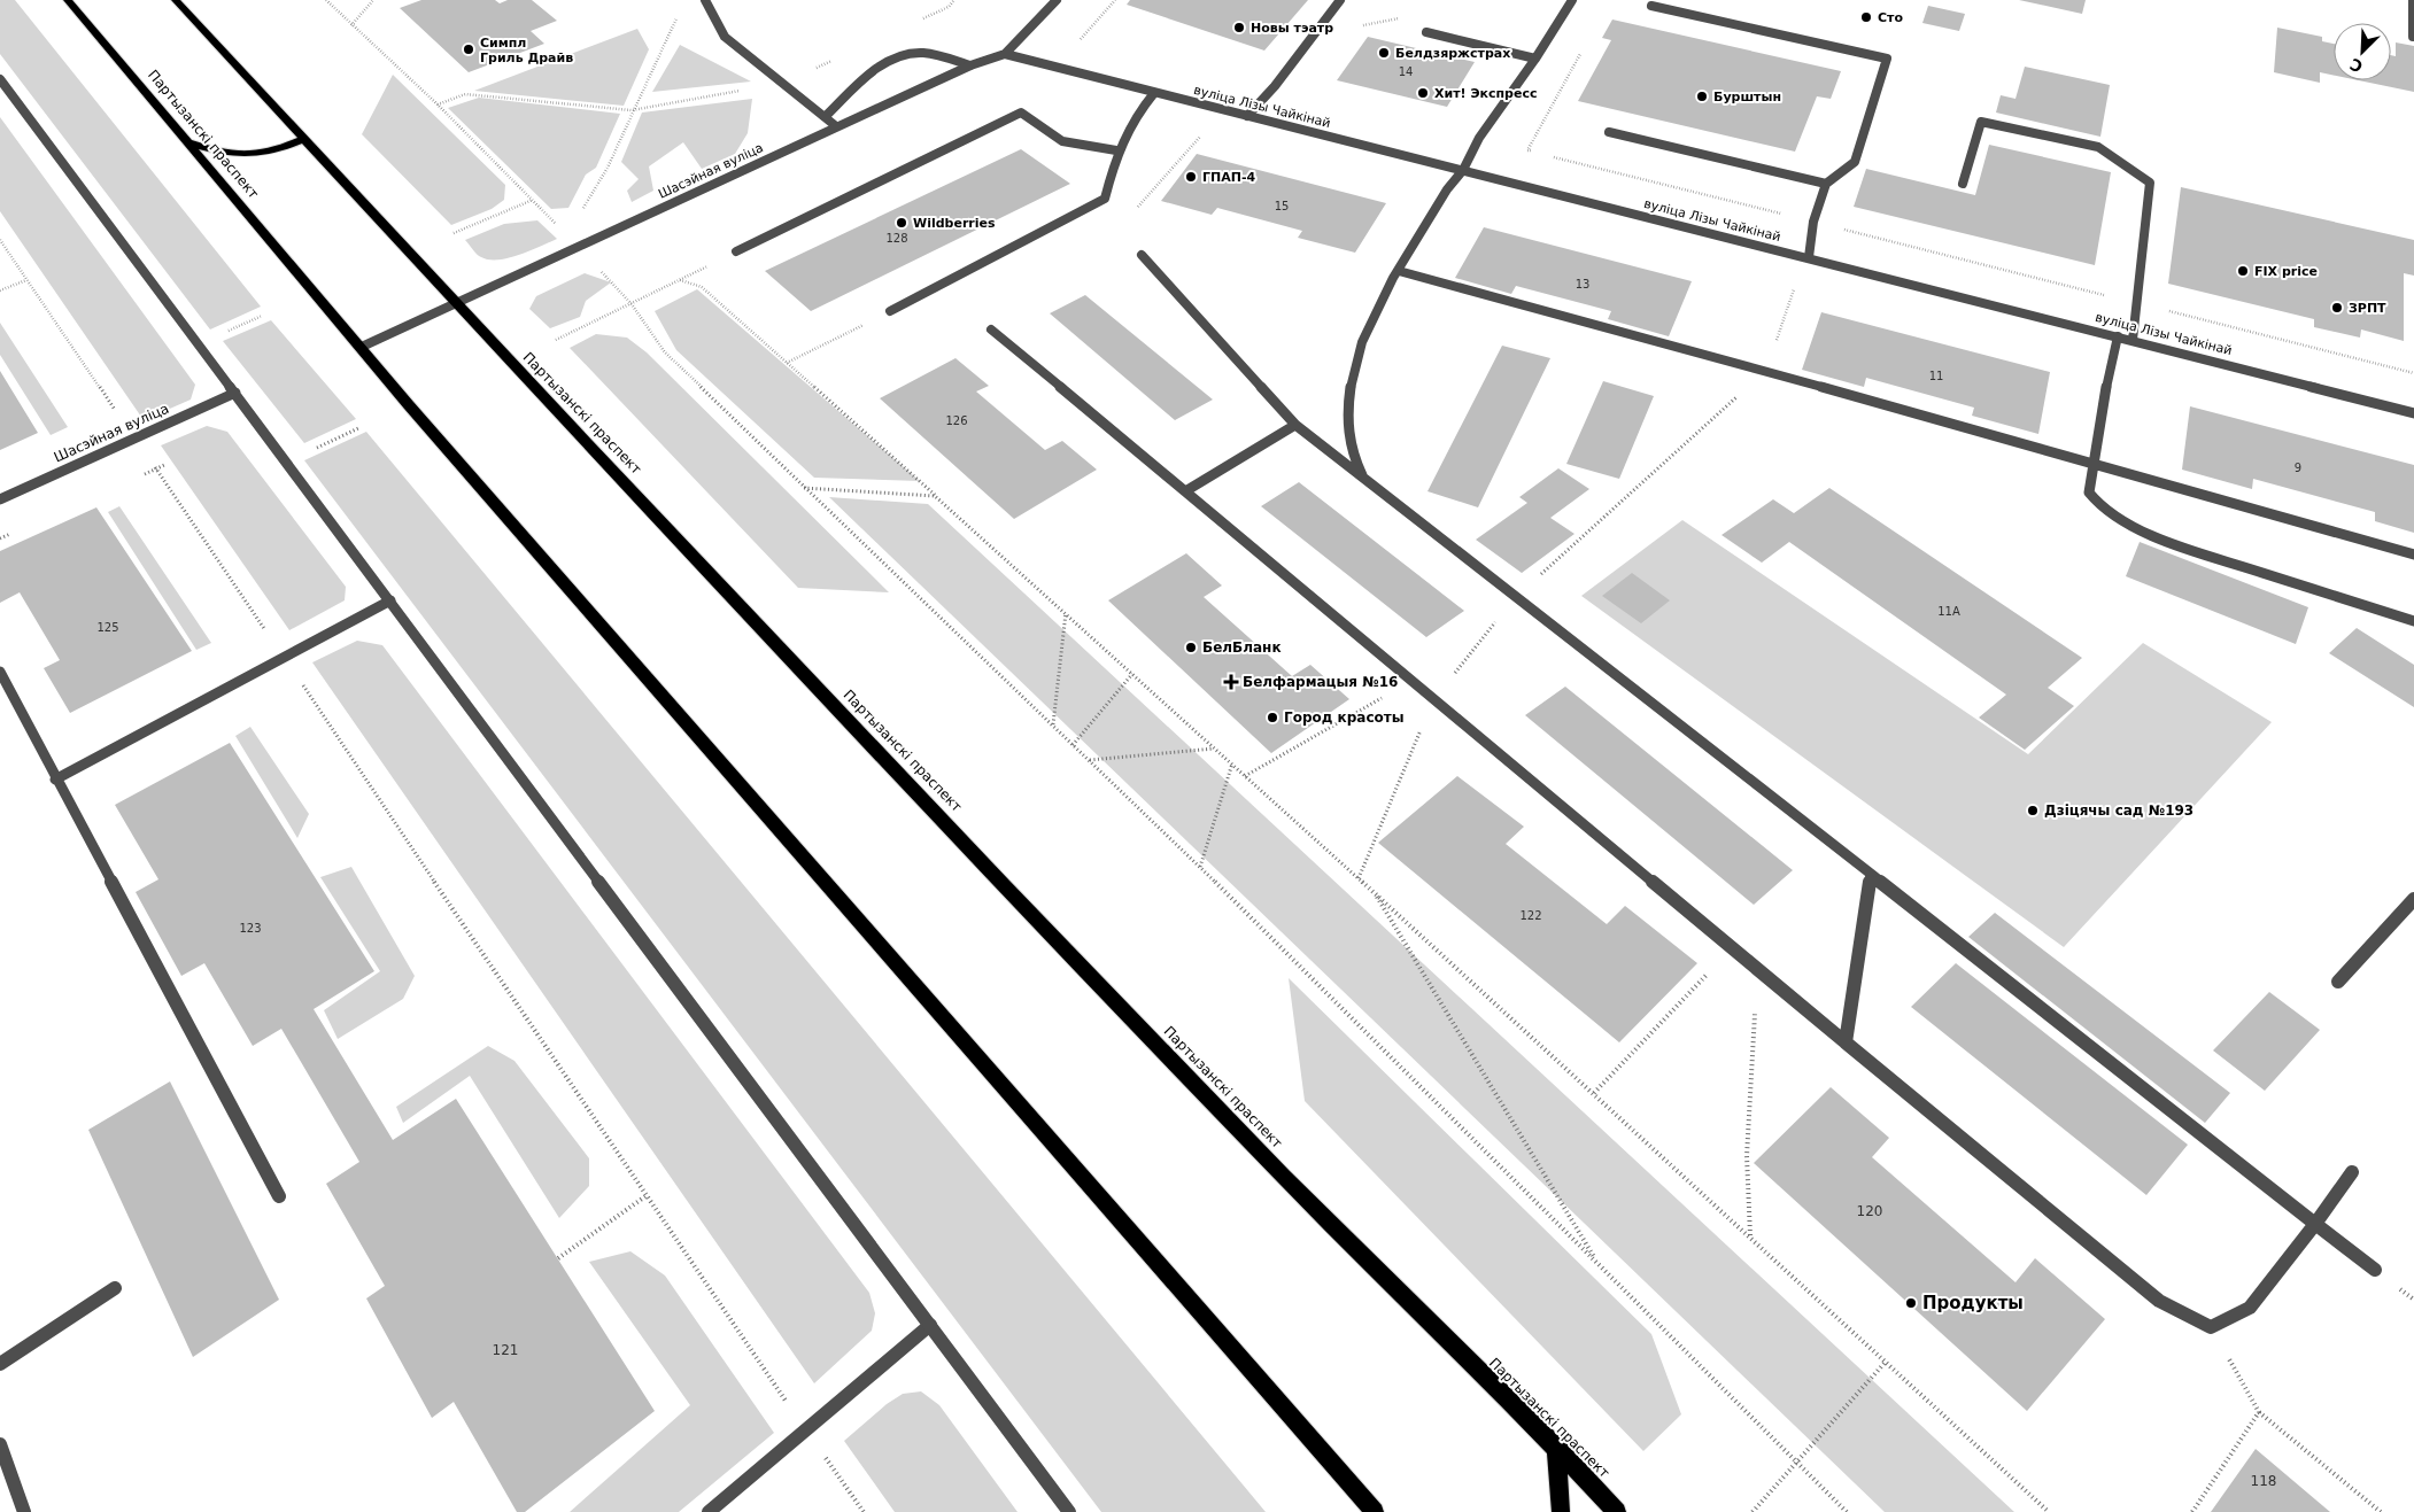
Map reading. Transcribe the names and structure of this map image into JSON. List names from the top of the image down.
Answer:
{
  "streets": {
    "main road": ["Партызанскі праспект"],
    "street": ["вуліца Лізы Чайкінай", "Шасэйная вуліца"]
  },
  "crossings": [
    ["вуліца Лізы Чайкінай", "Шасэйная вуліца"],
    ["Партызанскі праспект", "Шасэйная вуліца"]
  ],
  "places": {
    "other": [
      "Сто",
      "Новы тэатр",
      "Симпл Гриль Драйв",
      "Белдзяржстрах",
      "Хит! Экспресс",
      "Бурштын",
      "ГПАП-4",
      "Wildberries",
      "FIX price",
      "ЗРПТ",
      "БелБланк",
      "Город красоты",
      "Дзіцячы сад №193",
      "Продукты"
    ],
    "health": ["Белфармацыя №16"]
  },
  "house_numbers": [
    "14",
    "15",
    "128",
    "13",
    "11",
    "126",
    "9",
    "11А",
    "125",
    "122",
    "123",
    "120",
    "121",
    "118"
  ],
  "north": "bottom left"
}
